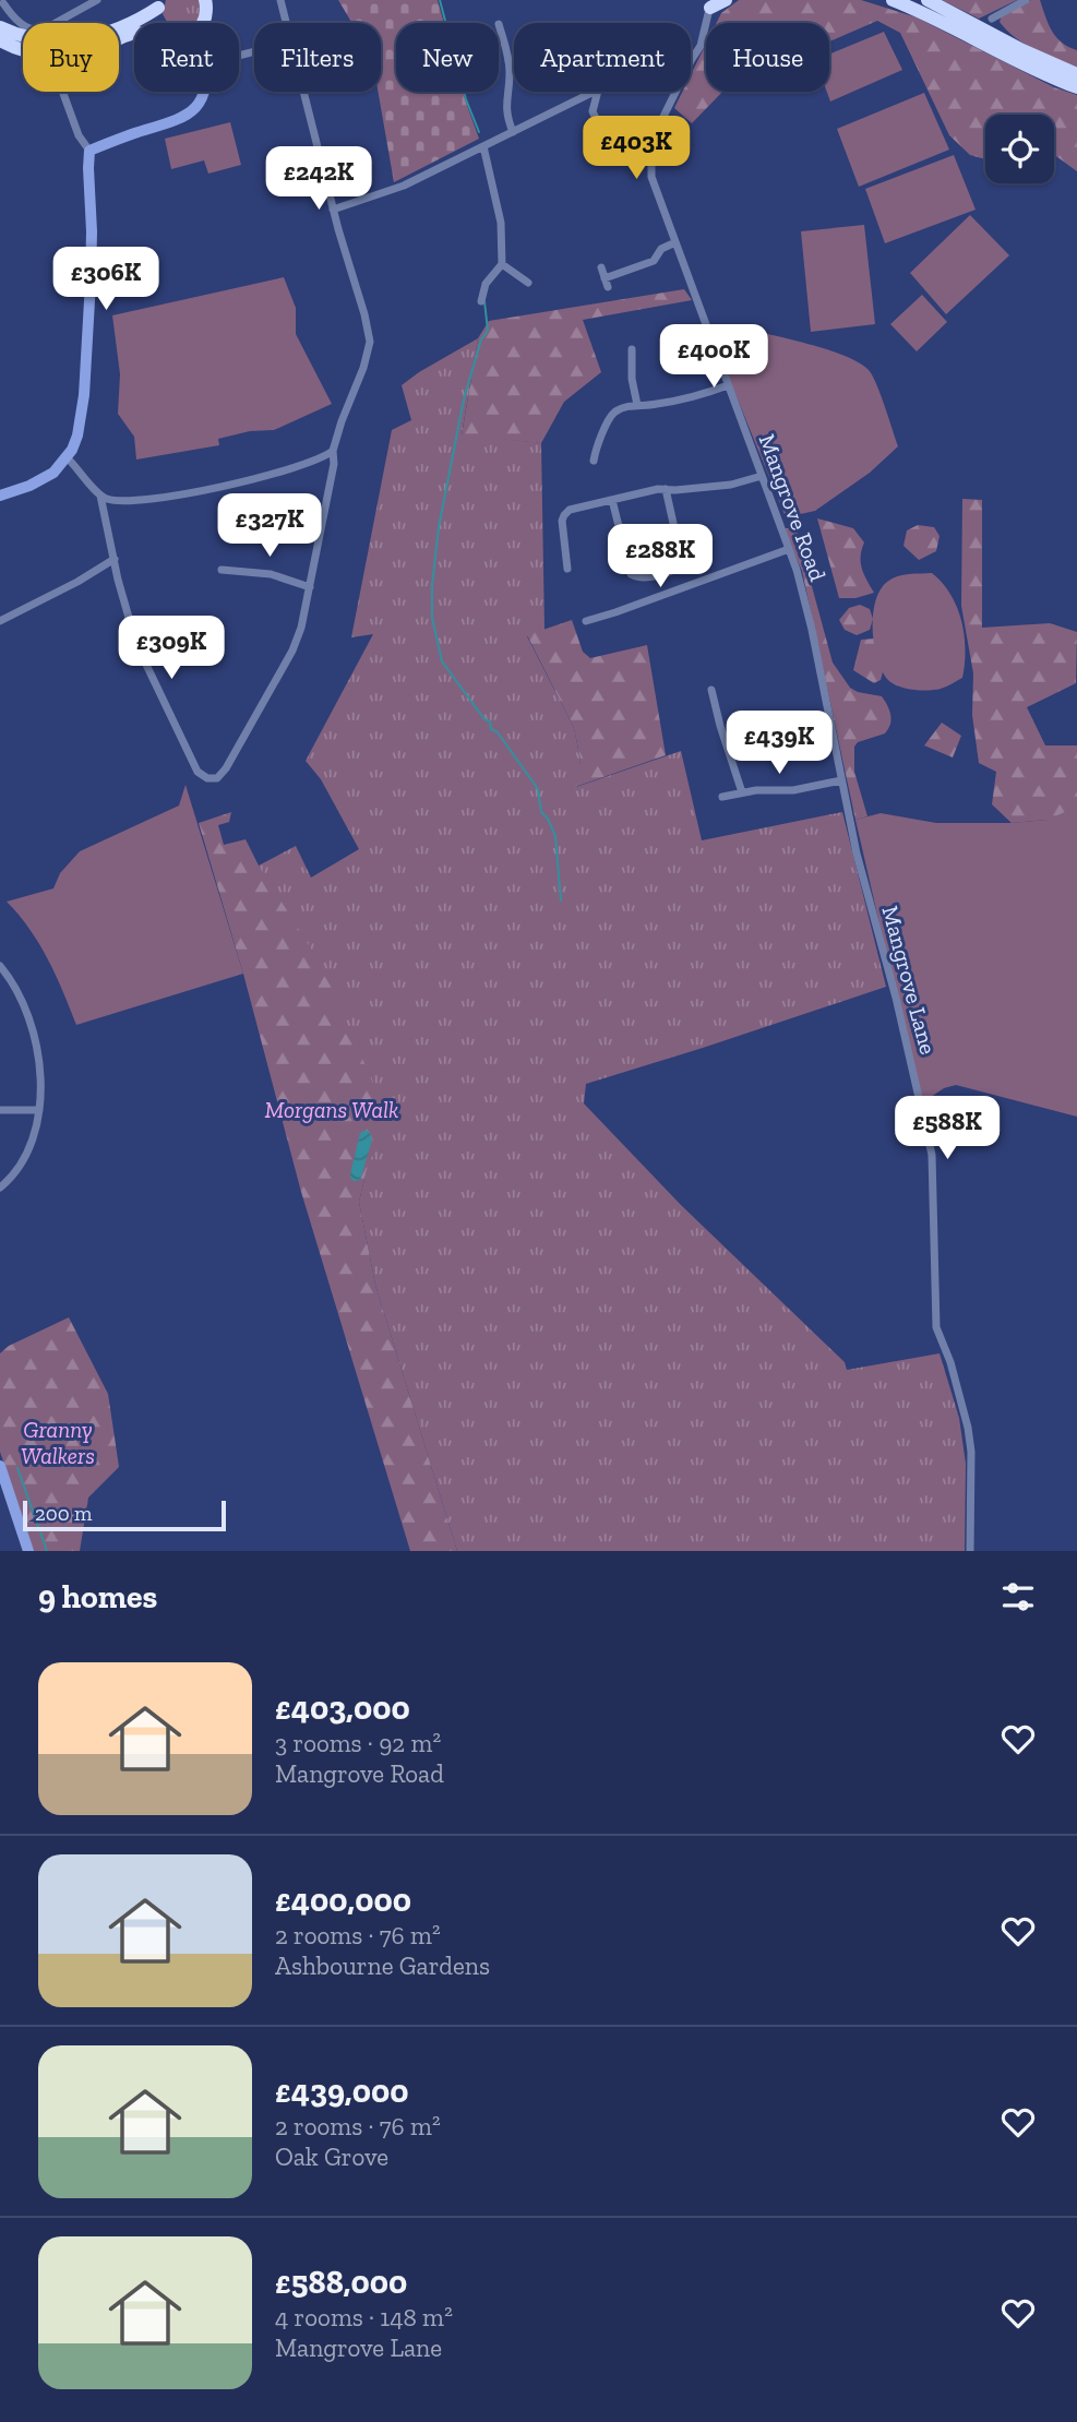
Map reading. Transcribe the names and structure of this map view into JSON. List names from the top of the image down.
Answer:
{
  "streets": {
    "street": ["Mangrove Road", "Mangrove Lane"]
  },
  "crossings": [
    ["Mangrove Road", "Mangrove Lane"]
  ],
  "parks": ["Morgans Walk", "Granny Walkers"],
  "scale_bar": "200 m",
  "page": {
    "chip": [
      "Buy",
      "Rent",
      "Filters",
      "New",
      "Apartment",
      "House"
    ],
    "price": [
      "£403K",
      "£242K",
      "£306K",
      "£400K",
      "£327K",
      "£288K",
      "£309K",
      "£439K",
      "£588K"
    ],
    "scale": "200 m",
    "heading": "9 homes",
    "list": [
      {
        "name": "£403,000",
        "note": "3 rooms · 92 m² · Mangrove Road"
      },
      {
        "name": "£400,000",
        "note": "2 rooms · 76 m² · Ashbourne Gardens"
      },
      {
        "name": "£439,000",
        "note": "2 rooms · 76 m² · Oak Grove"
      },
      {
        "name": "£588,000",
        "note": "4 rooms · 148 m² · Mangrove Lane"
      }
    ]
  }
}
